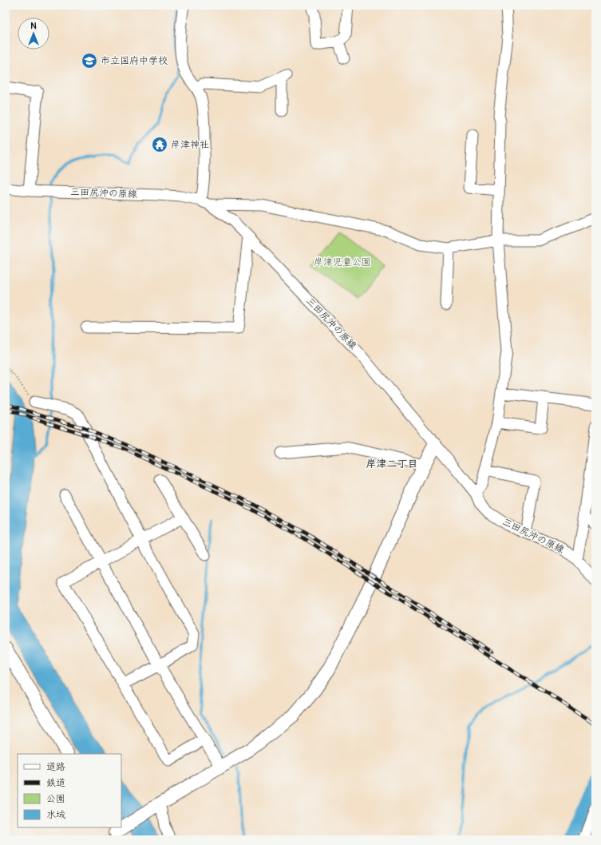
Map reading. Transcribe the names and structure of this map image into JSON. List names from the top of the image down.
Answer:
{
  "streets": {
    "street": ["三田尻沖の原線"]
  },
  "districts": ["岸津二丁目"],
  "parks": ["岸津児童公園"],
  "places": {
    "school or university": ["市立国府中学校"],
    "temple": ["岸津神社"]
  },
  "legend": [
    "道路",
    "鉄道",
    "公園",
    "水域"
  ],
  "north": "top"
}
